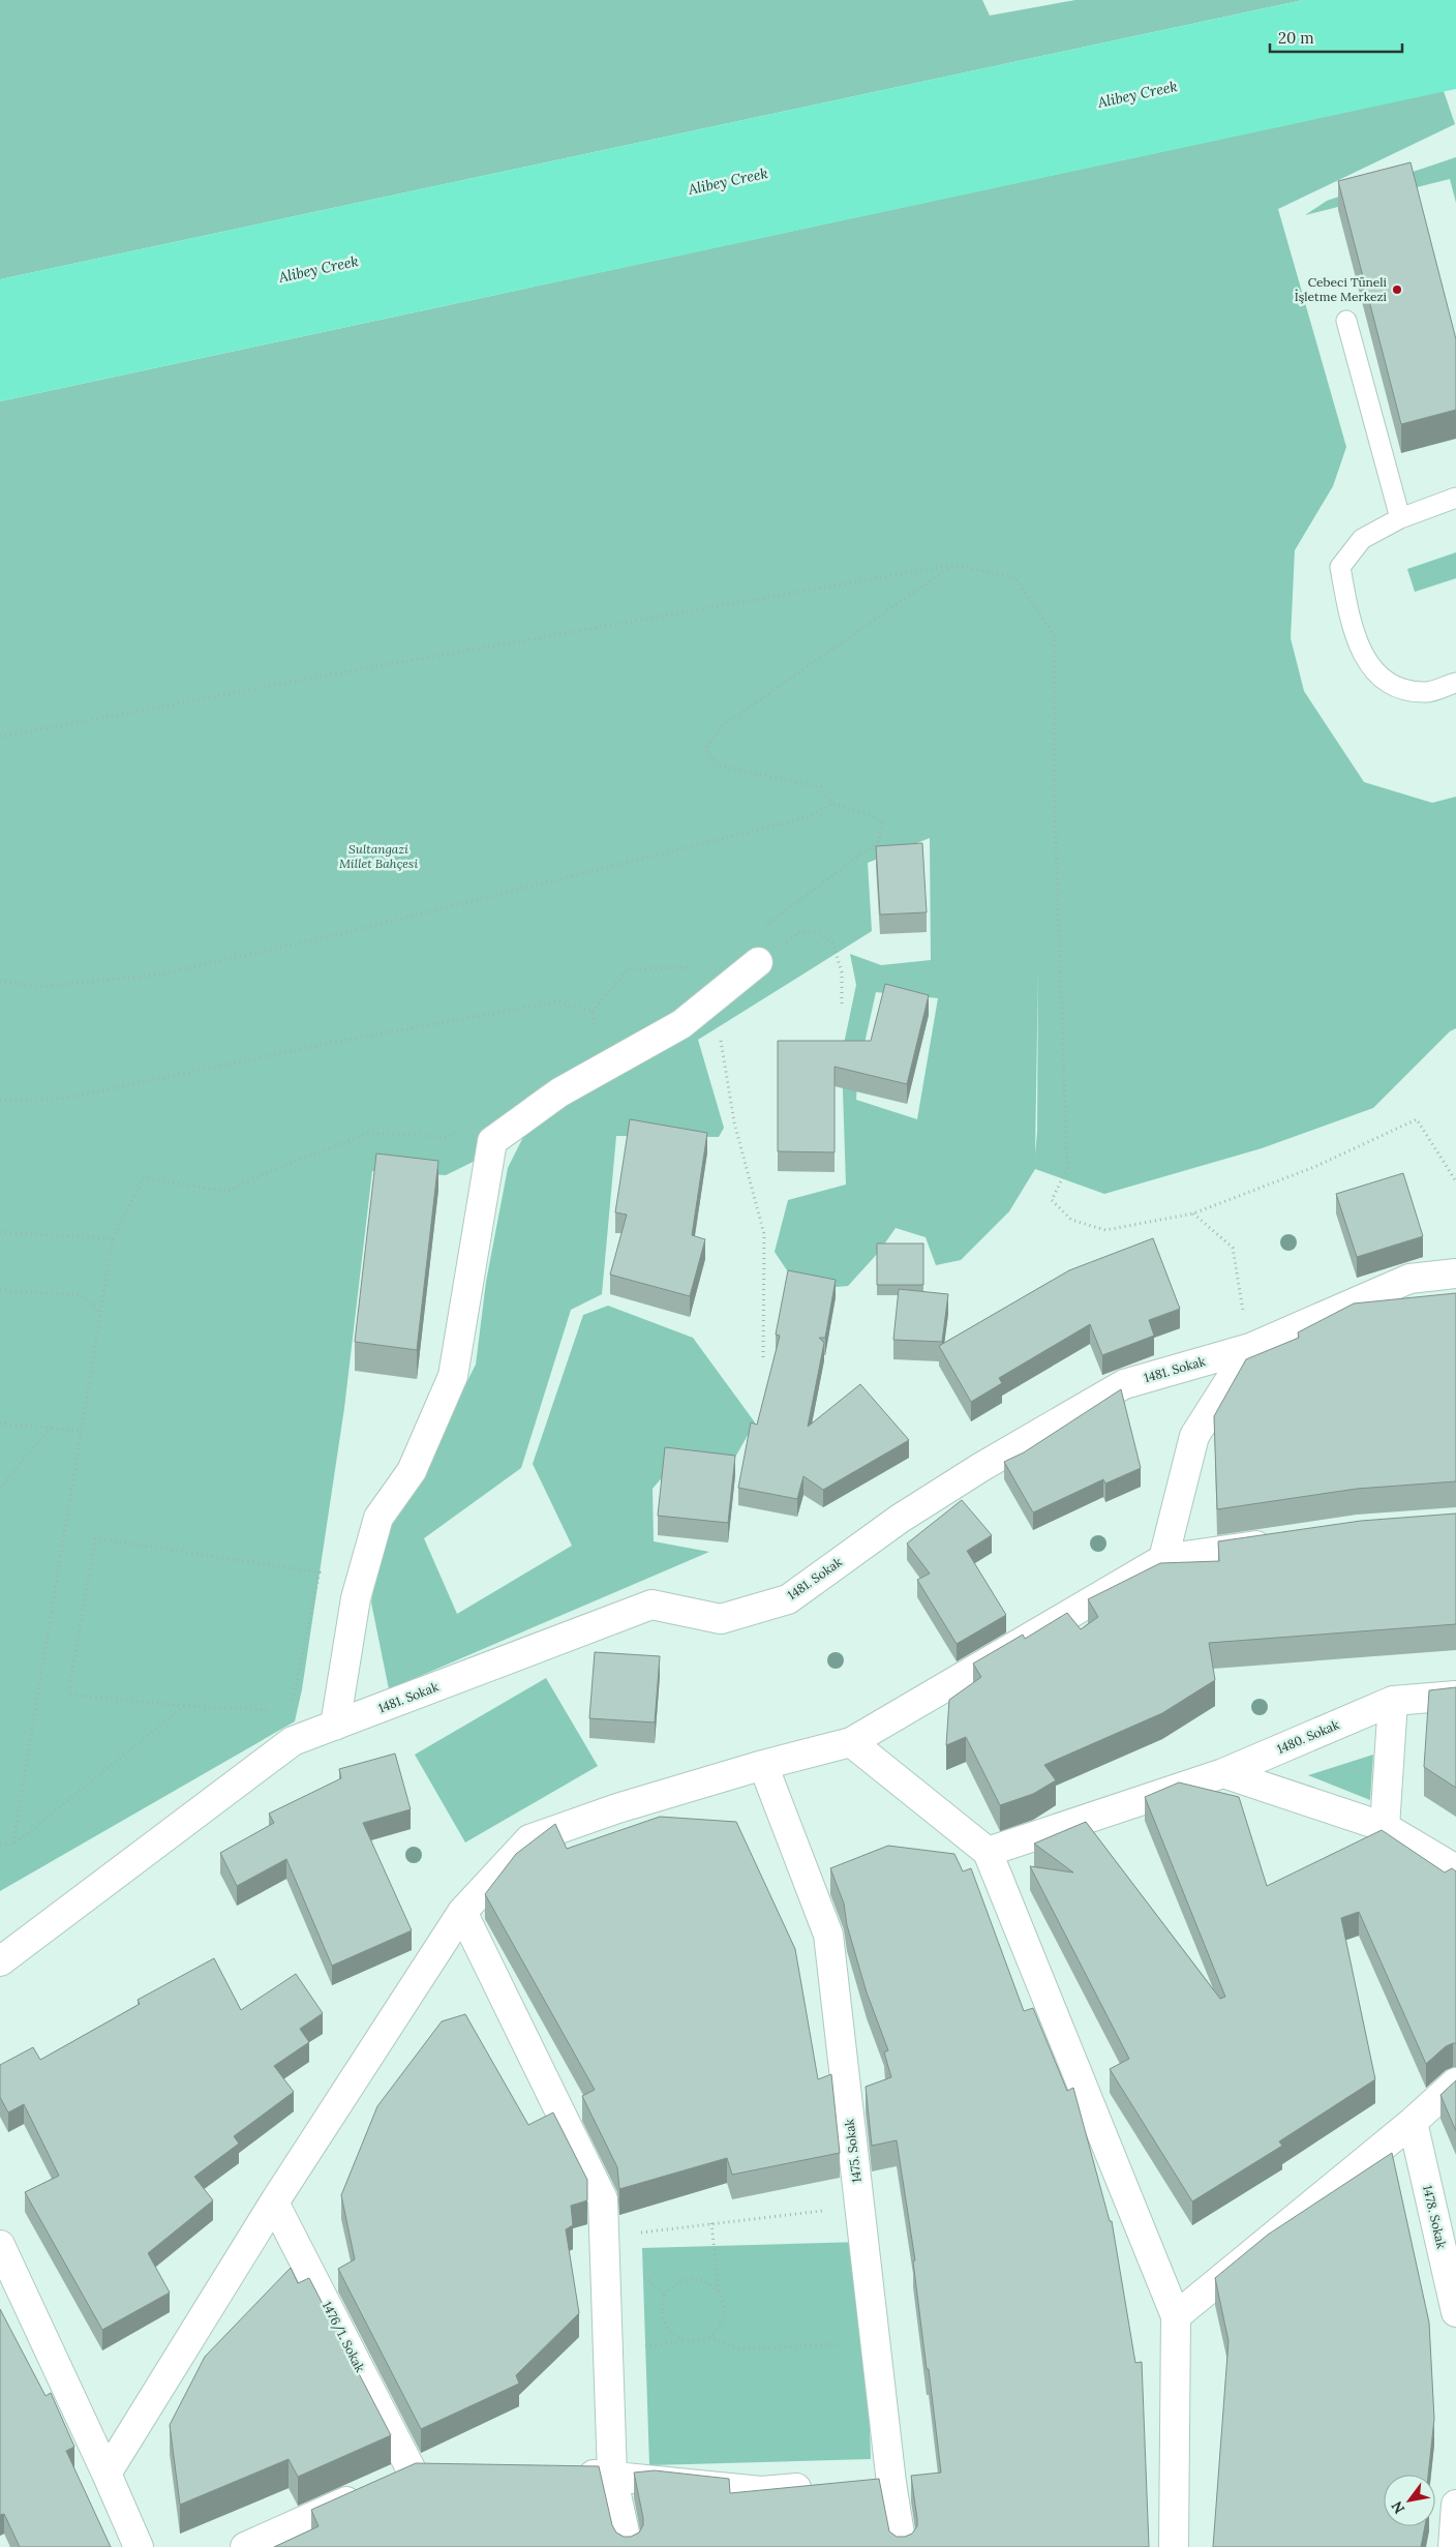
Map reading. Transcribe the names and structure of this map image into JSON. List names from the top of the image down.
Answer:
{
  "streets": {
    "street": [
      "1481. Sokak",
      "1480. Sokak",
      "1475. Sokak",
      "1478. Sokak",
      "1476/1. Sokak"
    ]
  },
  "water": ["Alibey Creek"],
  "parks": ["Sultangazi Millet Bahçesi"],
  "places": ["Cebeci Tüneli İşletme Merkezi"],
  "scale_bar": "20 m",
  "north": "bottom left"
}
